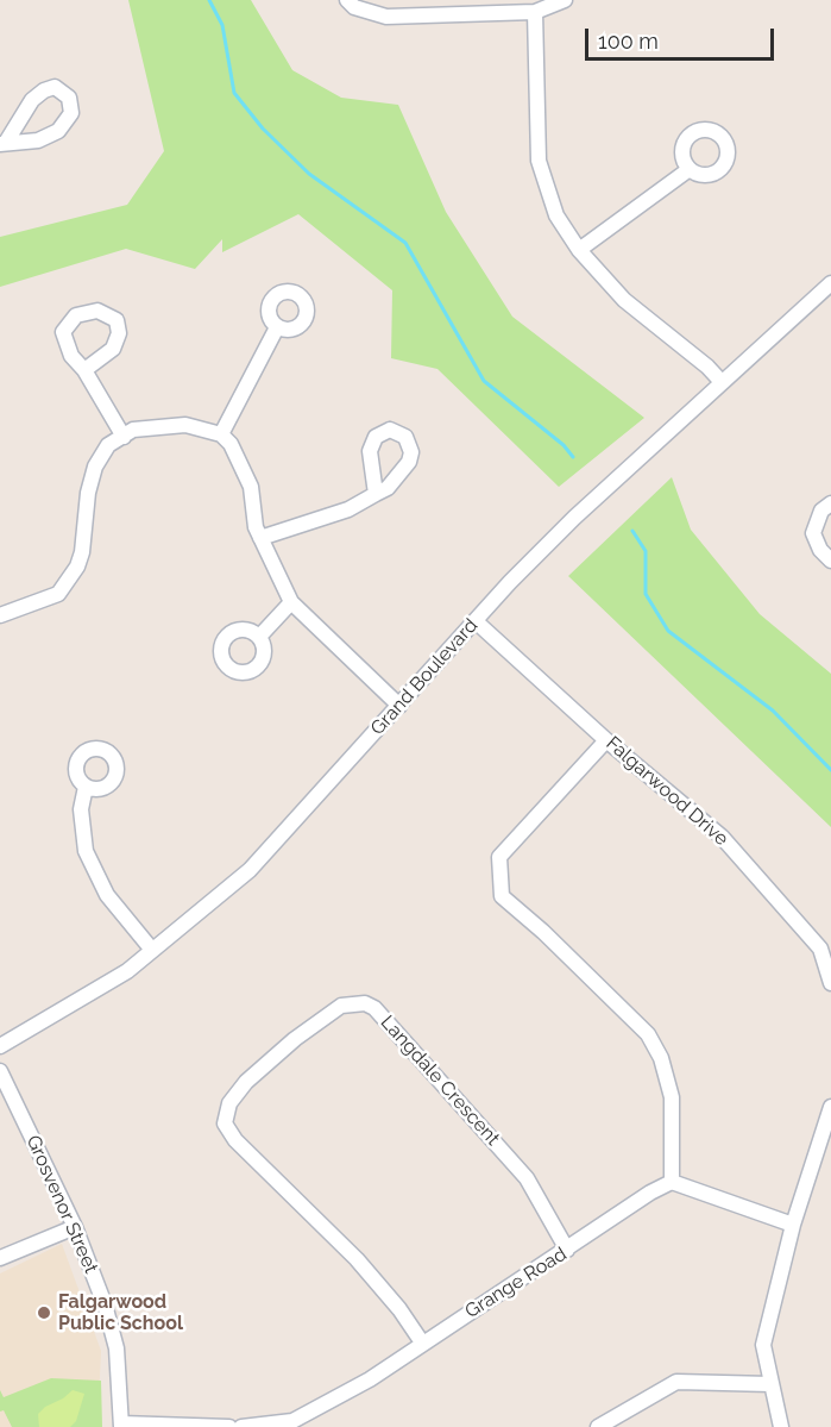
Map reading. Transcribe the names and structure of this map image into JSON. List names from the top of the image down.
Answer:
{
  "streets": {
    "street": [
      "Grand Boulevard",
      "Falgarwood Drive",
      "Langdale Crescent",
      "Grosvenor Street",
      "Grange Road"
    ]
  },
  "crossings": [
    ["Grand Boulevard", "Falgarwood Drive"],
    ["Langdale Crescent", "Grange Road"]
  ],
  "places": ["Falgarwood Public School"],
  "scale_bar": "100 m"
}
